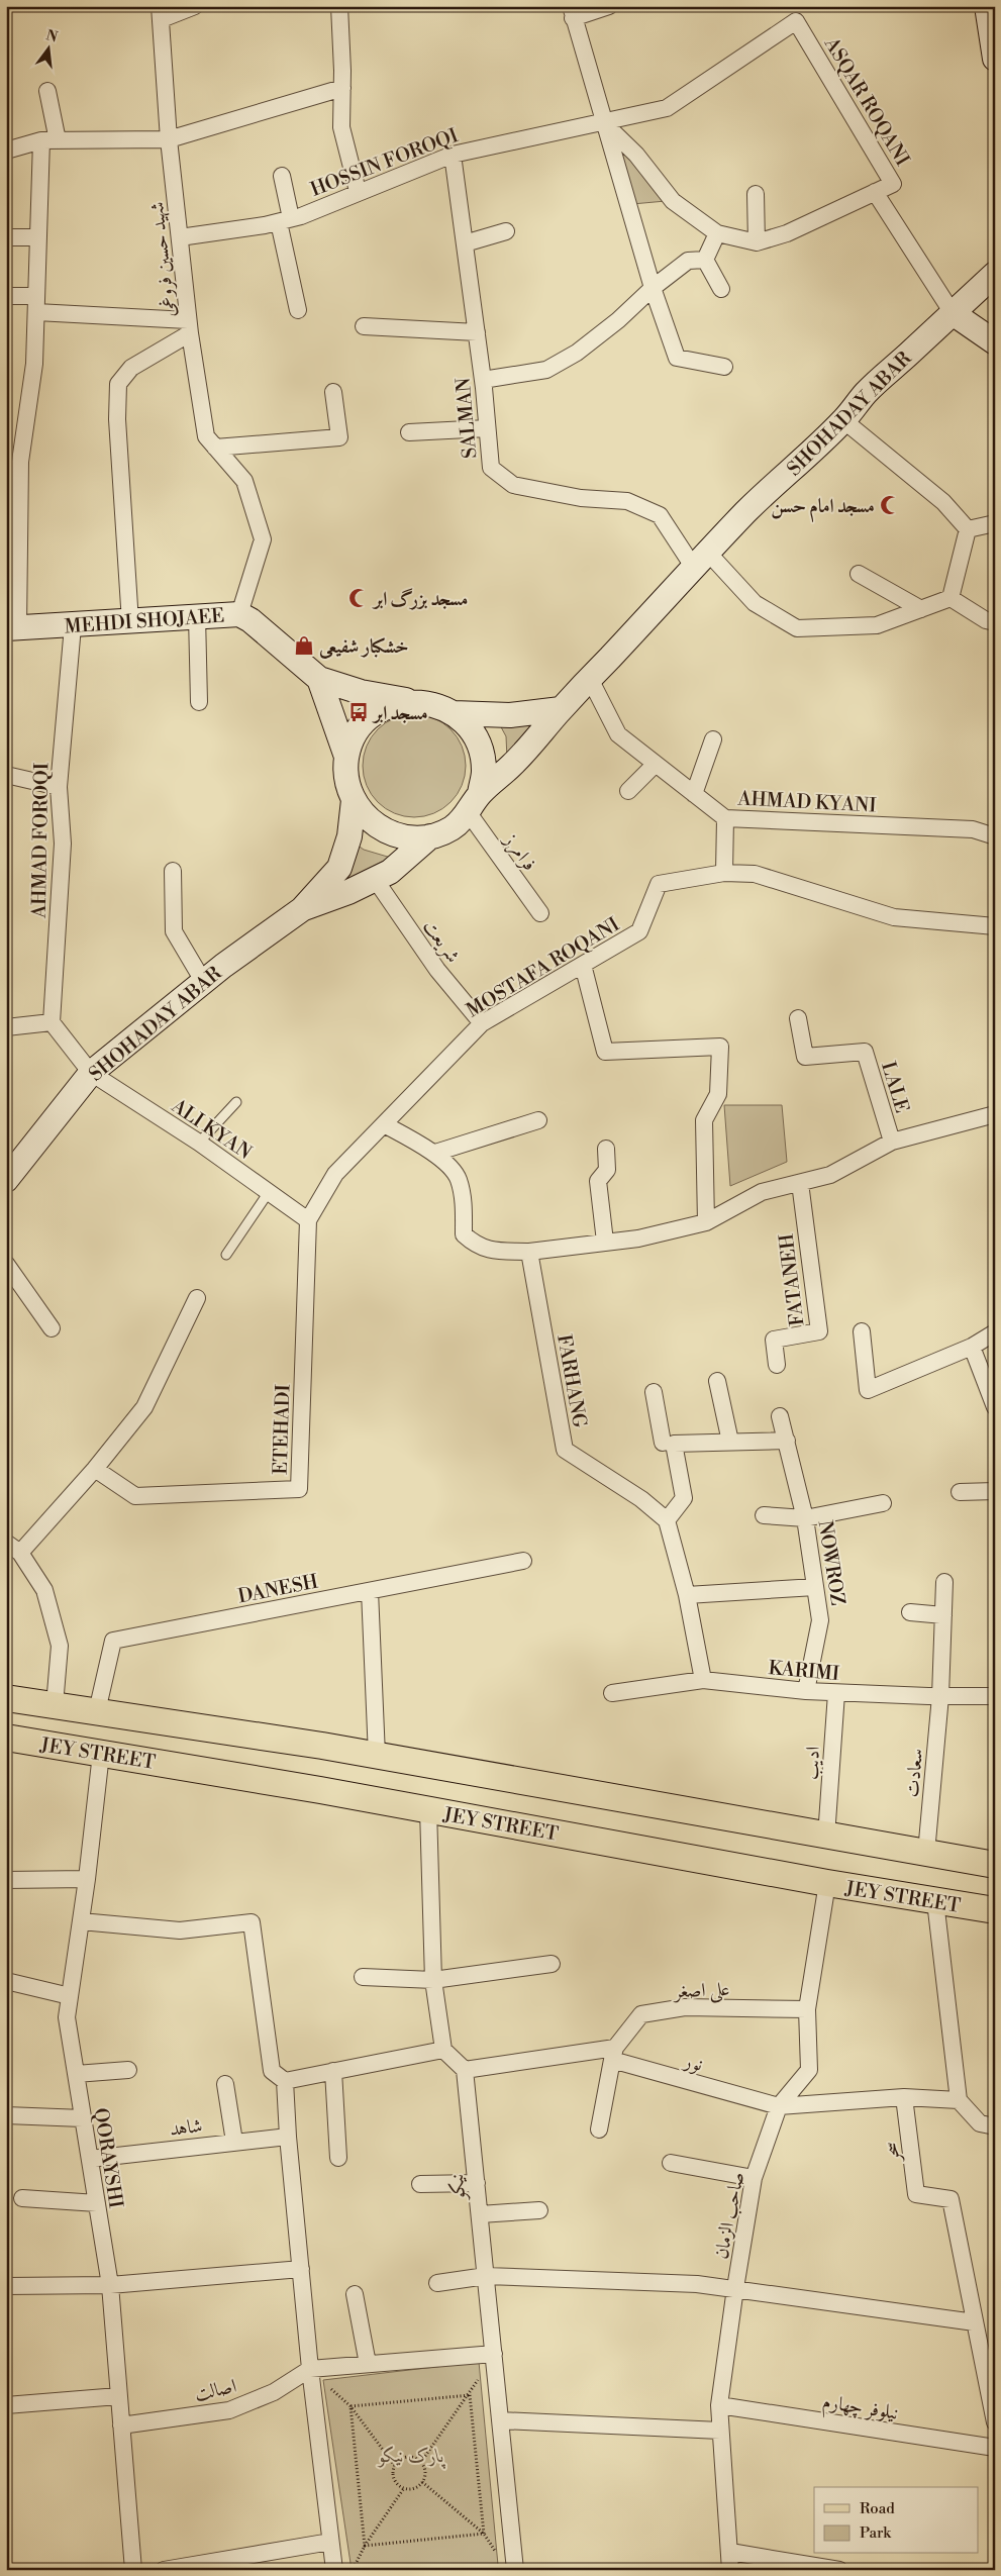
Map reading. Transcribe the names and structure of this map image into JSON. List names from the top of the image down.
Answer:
{
  "streets": {
    "main road": ["JEY STREET"],
    "street": [
      "ASQAR ROQANI",
      "HOSSIN FOROQI",
      "شهید حسین فروغی",
      "SHOHADAY ABAR",
      "SALMAN",
      "MEHDI SHOJAEE",
      "AHMAD KYANI",
      "AHMAD FOROQI",
      "فرامرز",
      "شریعت",
      "MOSTAFA ROQANI",
      "LALE",
      "ALI KYAN",
      "FATANEH",
      "FARHANG",
      "ETEHADI",
      "NOWROZ",
      "DANESH",
      "KARIMI",
      "ادیب",
      "سعادت",
      "علی اصغر",
      "نور",
      "شاهد",
      "سحر",
      "QORAYSHI",
      "نیکو",
      "صاحب الزمان",
      "اصالت",
      "نیلوفر چهارم"
    ]
  },
  "crossings": [
    ["ASQAR ROQANI", "HOSSIN FOROQI"],
    ["HOSSIN FOROQI", "شهید حسین فروغی"],
    ["HOSSIN FOROQI", "SALMAN"],
    ["شهید حسین فروغی", "MEHDI SHOJAEE"],
    ["SHOHADAY ABAR", "SALMAN"],
    ["SHOHADAY ABAR", "AHMAD KYANI"],
    ["SHOHADAY ABAR", "فرامرز"],
    ["SHOHADAY ABAR", "ALI KYAN"],
    ["MEHDI SHOJAEE", "AHMAD FOROQI"],
    ["شریعت", "MOSTAFA ROQANI"],
    ["MOSTAFA ROQANI", "ALI KYAN"],
    ["MOSTAFA ROQANI", "ETEHADI"],
    ["ALI KYAN", "ETEHADI"],
    ["NOWROZ", "KARIMI"],
    ["DANESH", "JEY STREET"],
    ["KARIMI", "ادیب"],
    ["KARIMI", "سعادت"],
    ["JEY STREET", "ادیب"],
    ["JEY STREET", "سعادت"],
    ["JEY STREET", "QORAYSHI"],
    ["JEY STREET", "صاحب الزمان"],
    ["علی اصغر", "نور"],
    ["علی اصغر", "صاحب الزمان"],
    ["نور", "سحر"],
    ["نور", "صاحب الزمان"],
    ["شاهد", "QORAYSHI"],
    ["QORAYSHI", "اصالت"],
    ["صاحب الزمان", "نیلوفر چهارم"]
  ],
  "parks": ["پارک نیکو"],
  "places": {
    "mosque": ["مسجد امام حسن", "مسجد بزرگ ابر"],
    "shop": ["خشکبار شفیعی"],
    "bus stop": ["مسجد ابر"]
  },
  "legend": ["Road", "Park"],
  "north": "top"
}
